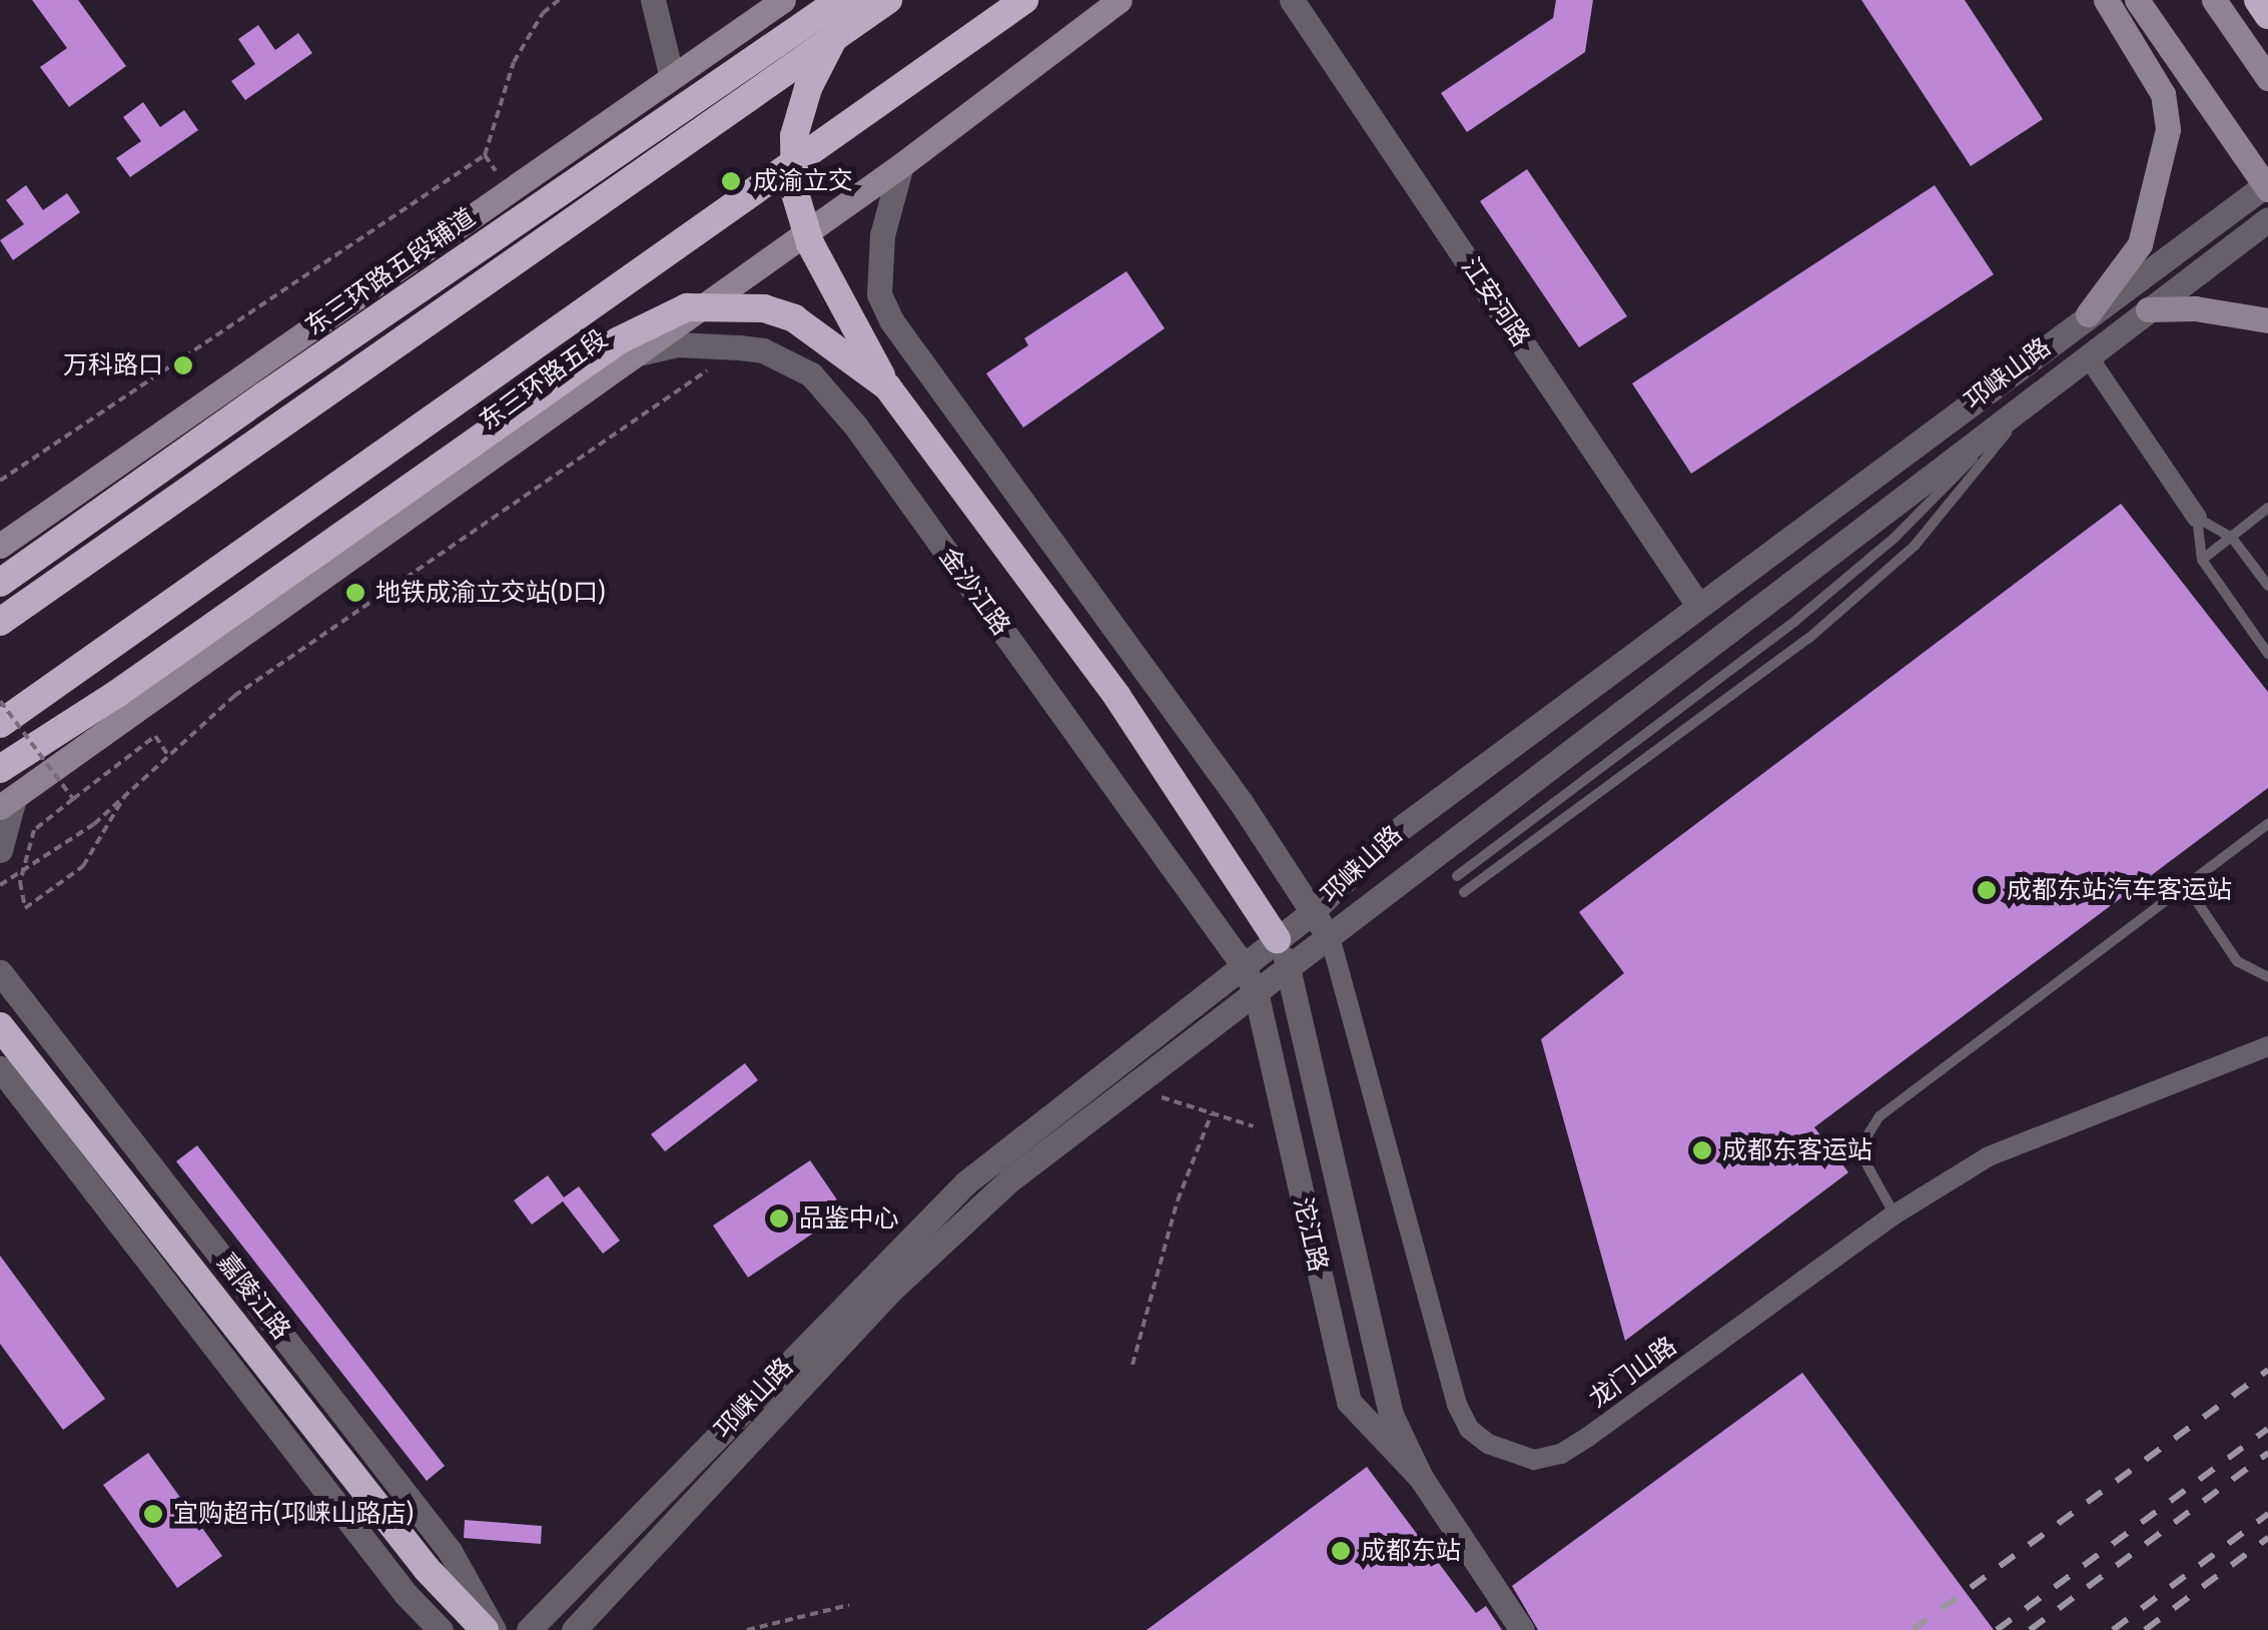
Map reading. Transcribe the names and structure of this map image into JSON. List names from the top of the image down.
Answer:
{
  "streets": {
    "highway": ["东三环路五段"],
    "main road": ["东三环路五段辅道"],
    "street": [
      "江安河路",
      "邛崃山路",
      "金沙江路",
      "沱江路",
      "嘉陵江路",
      "龙门山路"
    ]
  },
  "crossings": [
    ["江安河路", "邛崃山路"],
    ["邛崃山路", "金沙江路"],
    ["邛崃山路", "沱江路"],
    ["邛崃山路", "龙门山路"],
    ["东三环路五段", "金沙江路"],
    ["金沙江路", "沱江路"]
  ],
  "places": [
    "成渝立交",
    "万科路口",
    "地铁成渝立交站(D口)",
    "成都东站汽车客运站",
    "成都东客运站",
    "品鉴中心",
    "宜购超市(邛崃山路店)",
    "成都东站"
  ]
}
